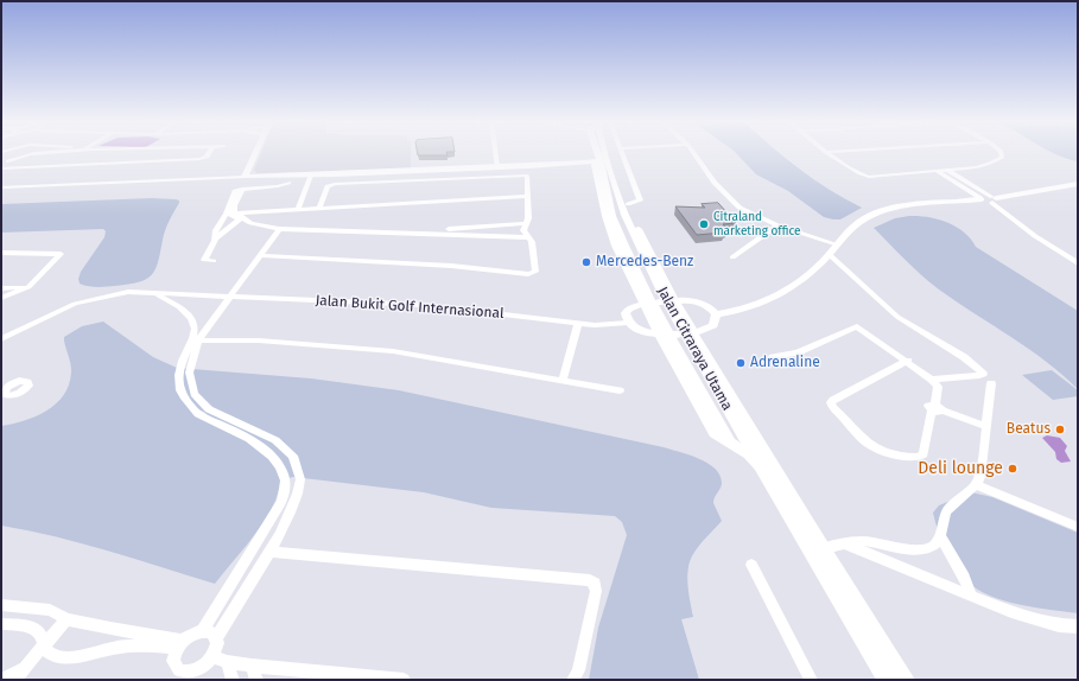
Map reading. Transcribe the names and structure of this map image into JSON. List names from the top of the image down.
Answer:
{
  "streets": {
    "street": ["Jalan Bukit Golf Internasional", "Jalan Citraraya Utama"]
  },
  "places": [
    "Citraland marketing office",
    "Mercedes-Benz",
    "Adrenaline",
    "Beatus",
    "Deli lounge"
  ]
}
